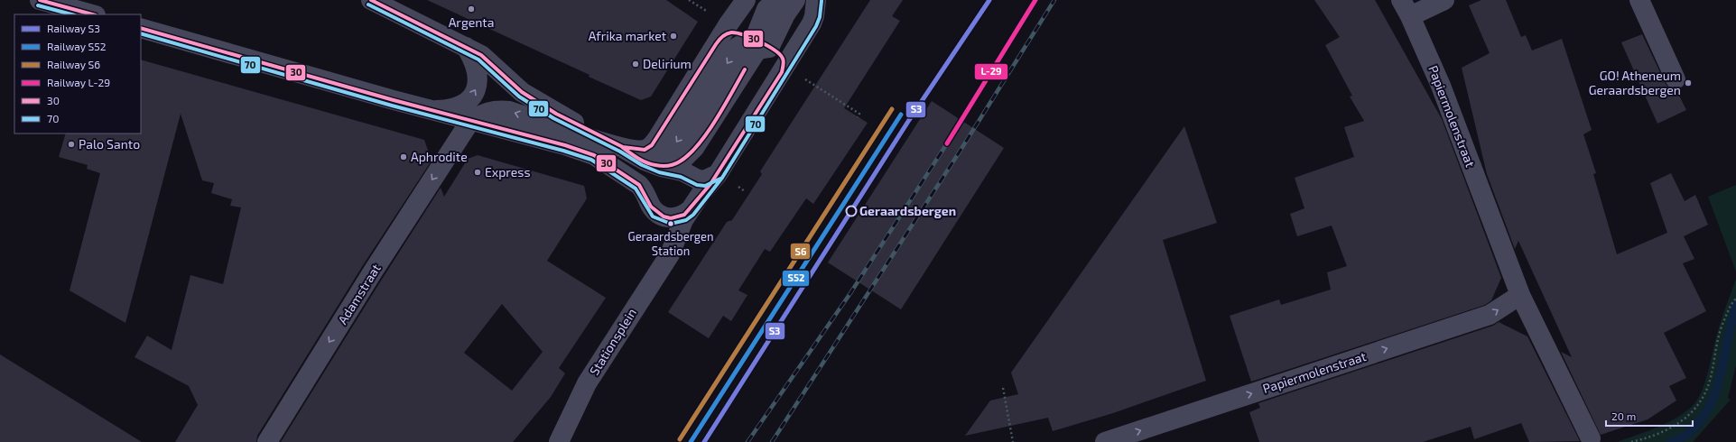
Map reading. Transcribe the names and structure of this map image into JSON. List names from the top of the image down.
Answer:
{
  "streets": {
    "street": ["Papiermolenstraat", "Adamstraat", "Stationsplein"]
  },
  "one_way": ["Papiermolenstraat", "Adamstraat"],
  "places": [
    "Argenta",
    "Afrika market",
    "Delirium",
    "GO! Atheneum Geraardsbergen",
    "Palo Santo",
    "Aphrodite",
    "Express",
    "Geraardsbergen",
    "Geraardsbergen Station"
  ],
  "lines": [
    "rail line S3",
    "rail line L-29",
    "transit line 30",
    "transit line 70",
    "rail line S6",
    "rail line S52"
  ],
  "legend": [
    "Railway S3",
    "Railway S52",
    "Railway S6",
    "Railway L-29",
    "30",
    "70"
  ],
  "scale_bar": "20 m"
}
